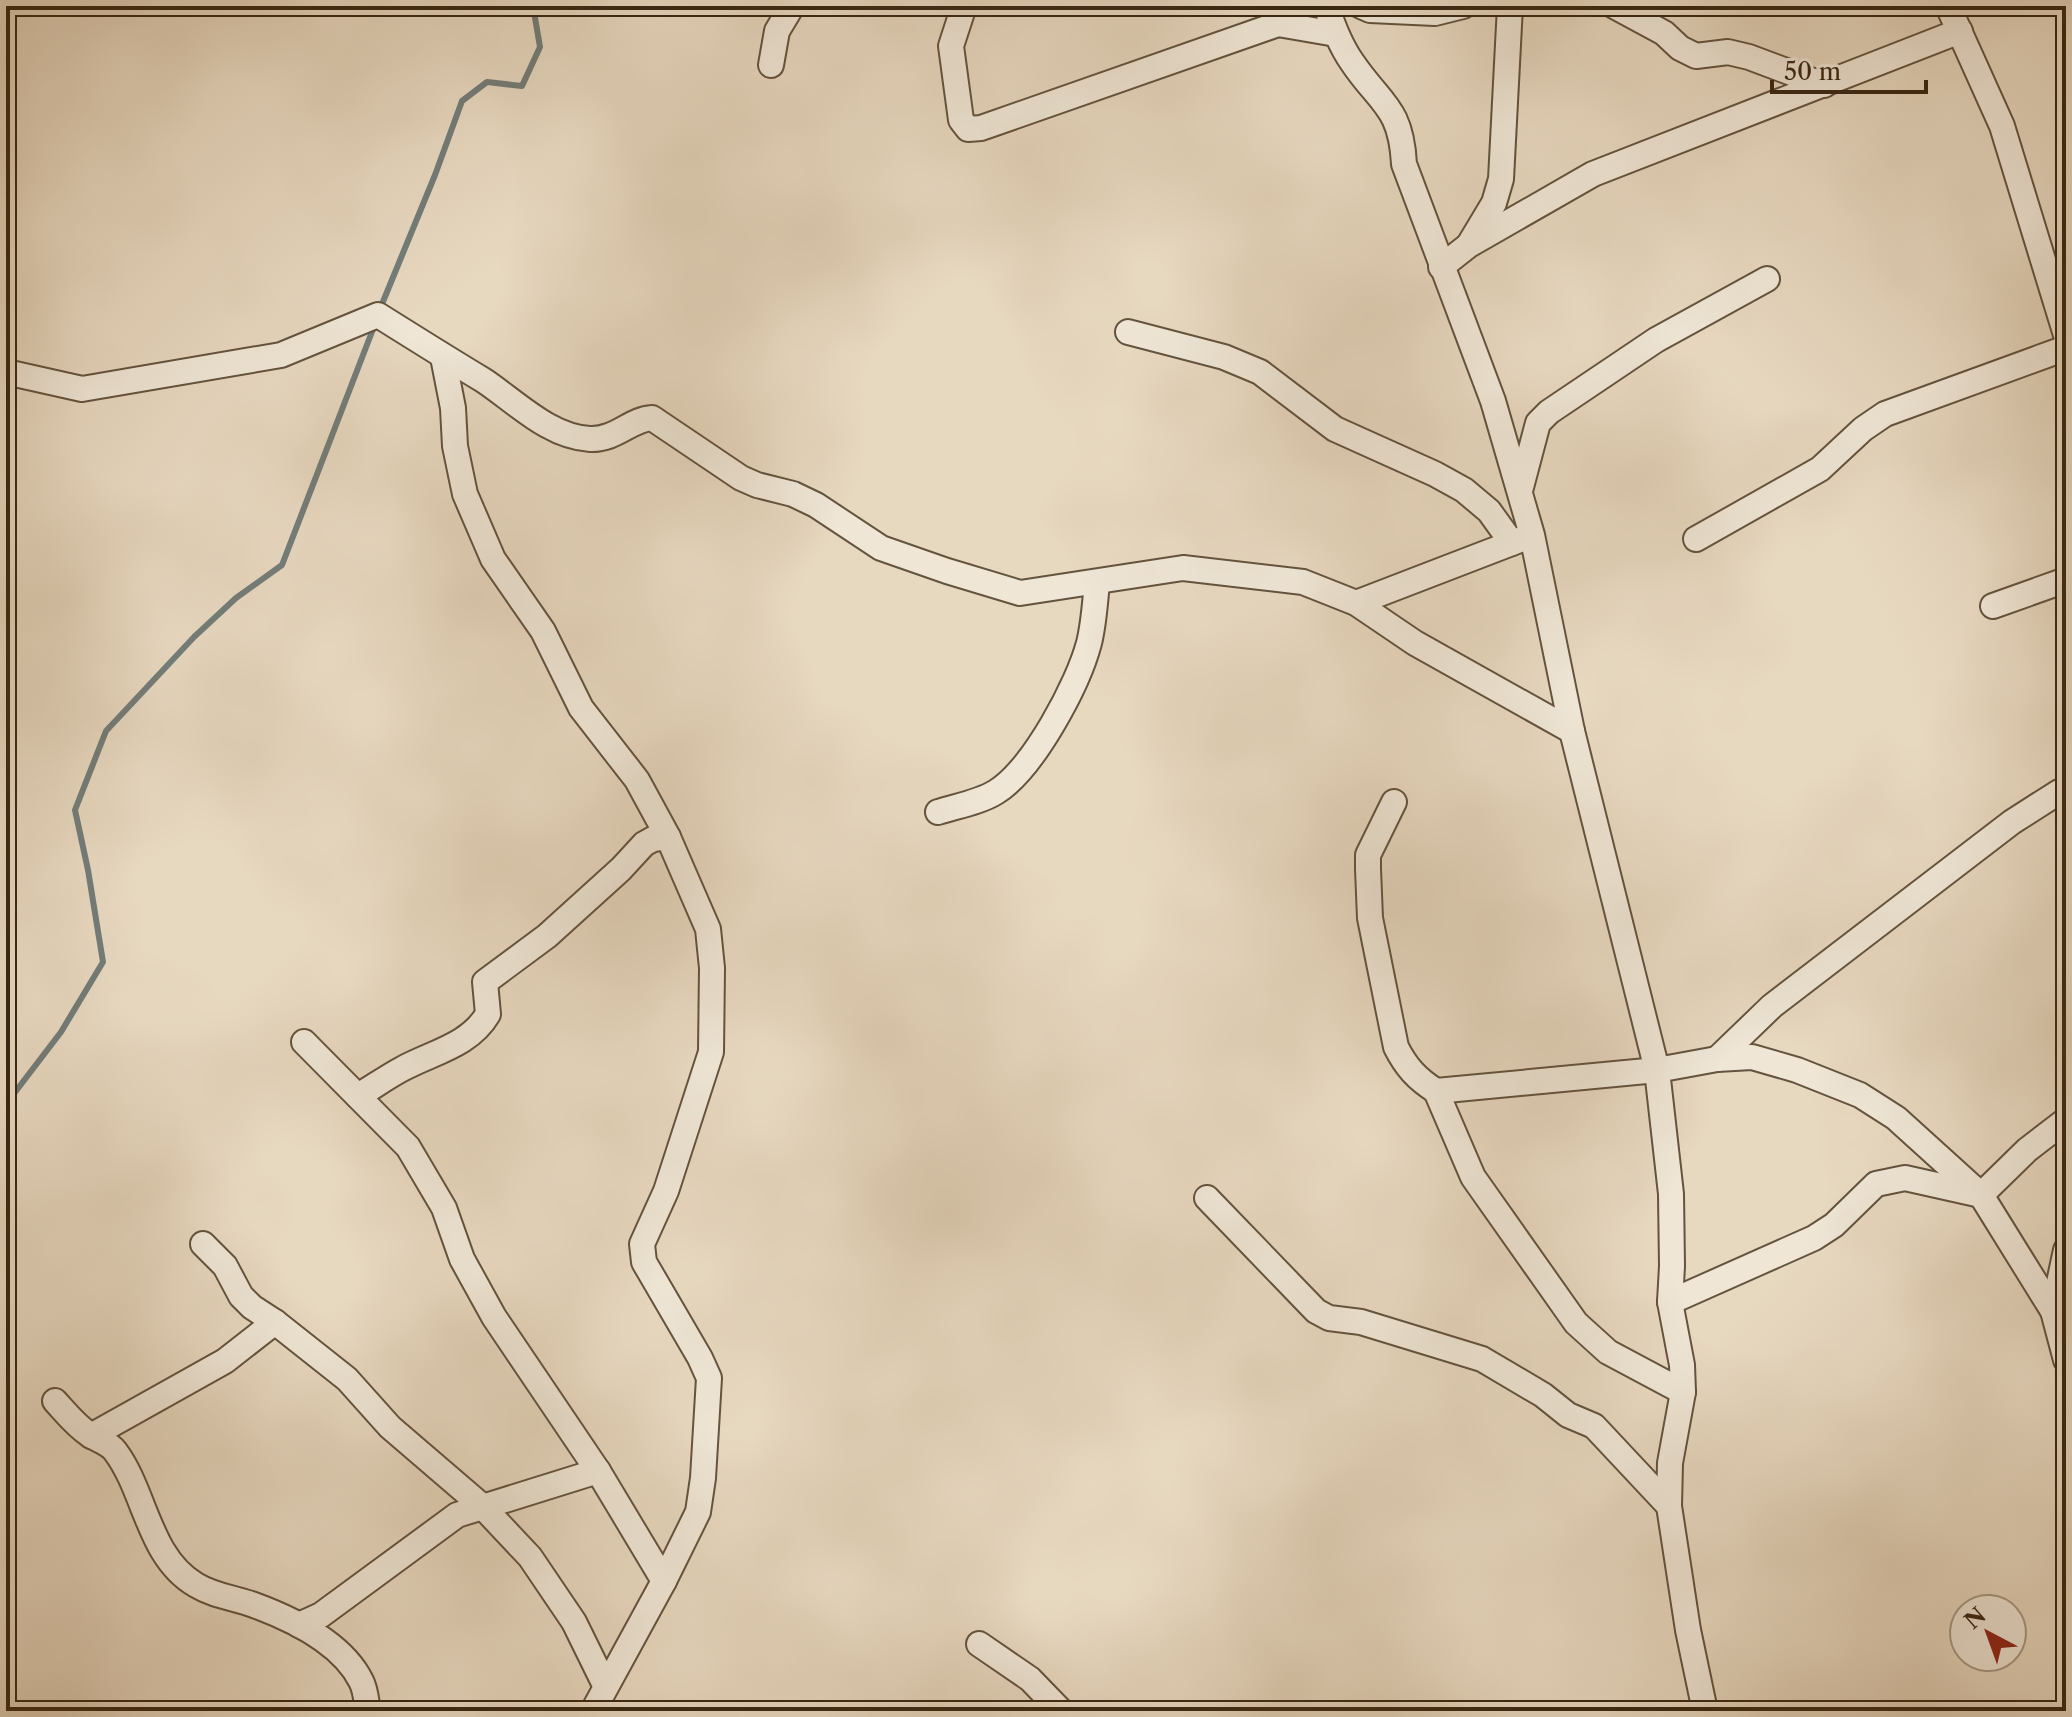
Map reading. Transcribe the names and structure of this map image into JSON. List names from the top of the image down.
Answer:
{
  "scale_bar": "50 m",
  "north": "top left"
}
